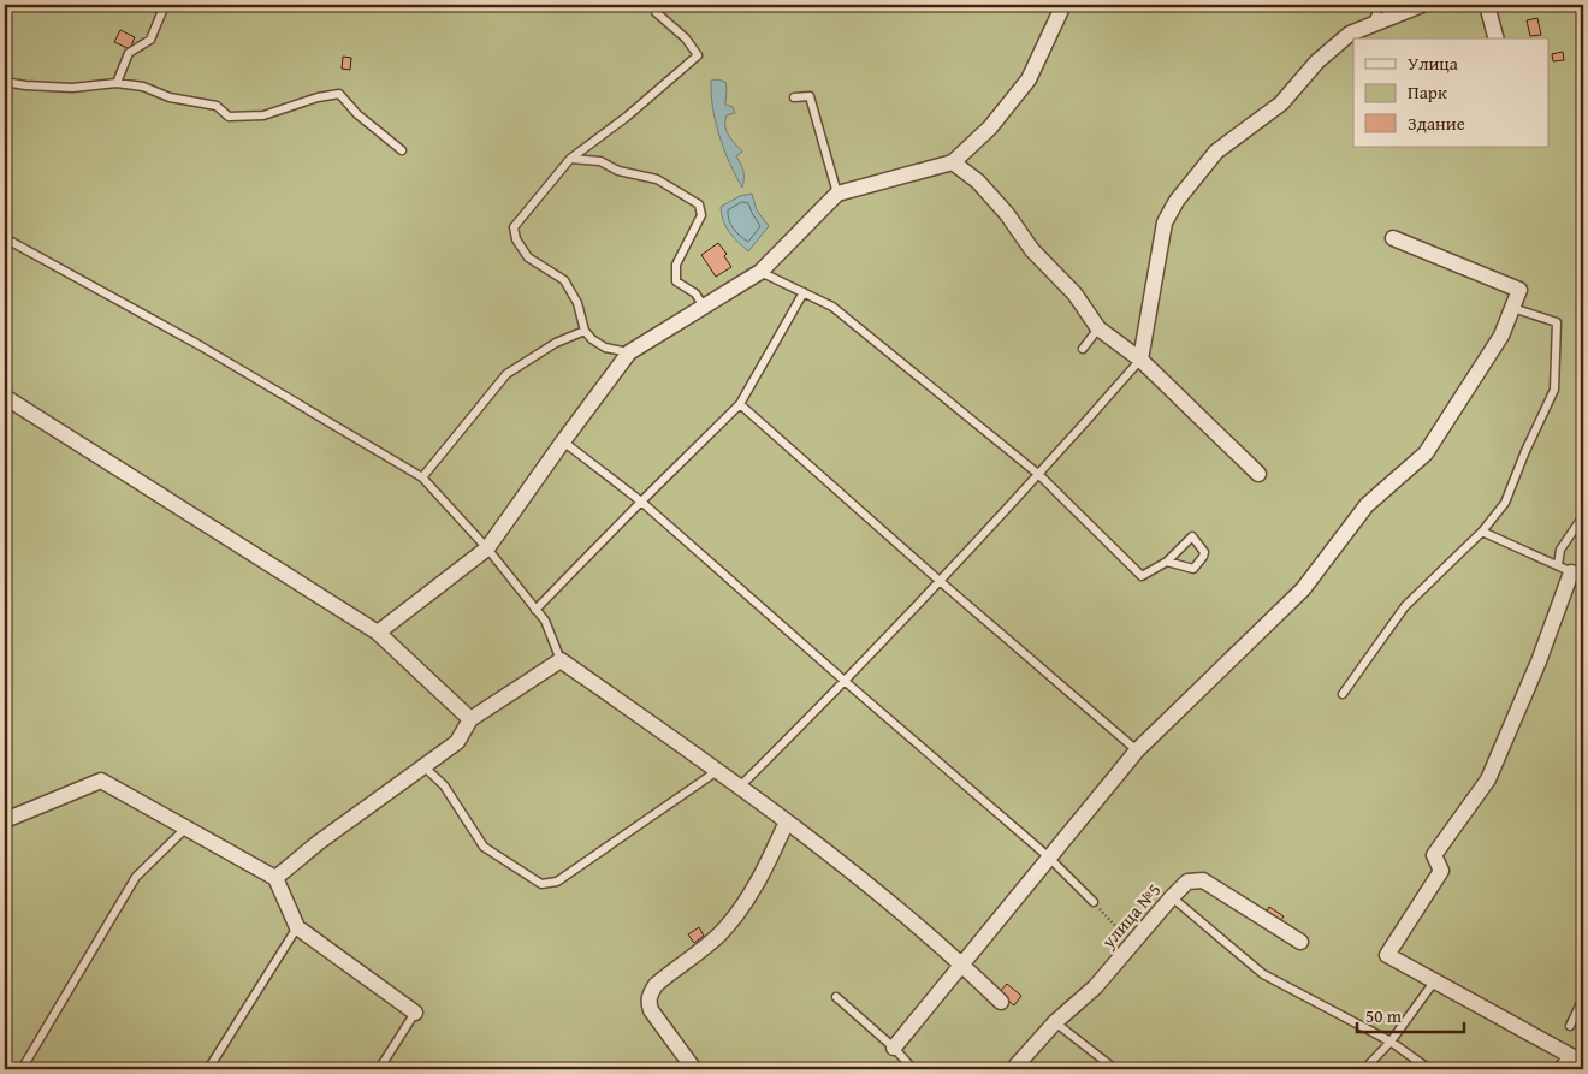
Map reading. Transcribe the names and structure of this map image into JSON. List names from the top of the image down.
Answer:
{
  "streets": {
    "street": ["улица №5"]
  },
  "legend": ["Улица", "Парк", "Здание"],
  "scale_bar": "50 m"
}
